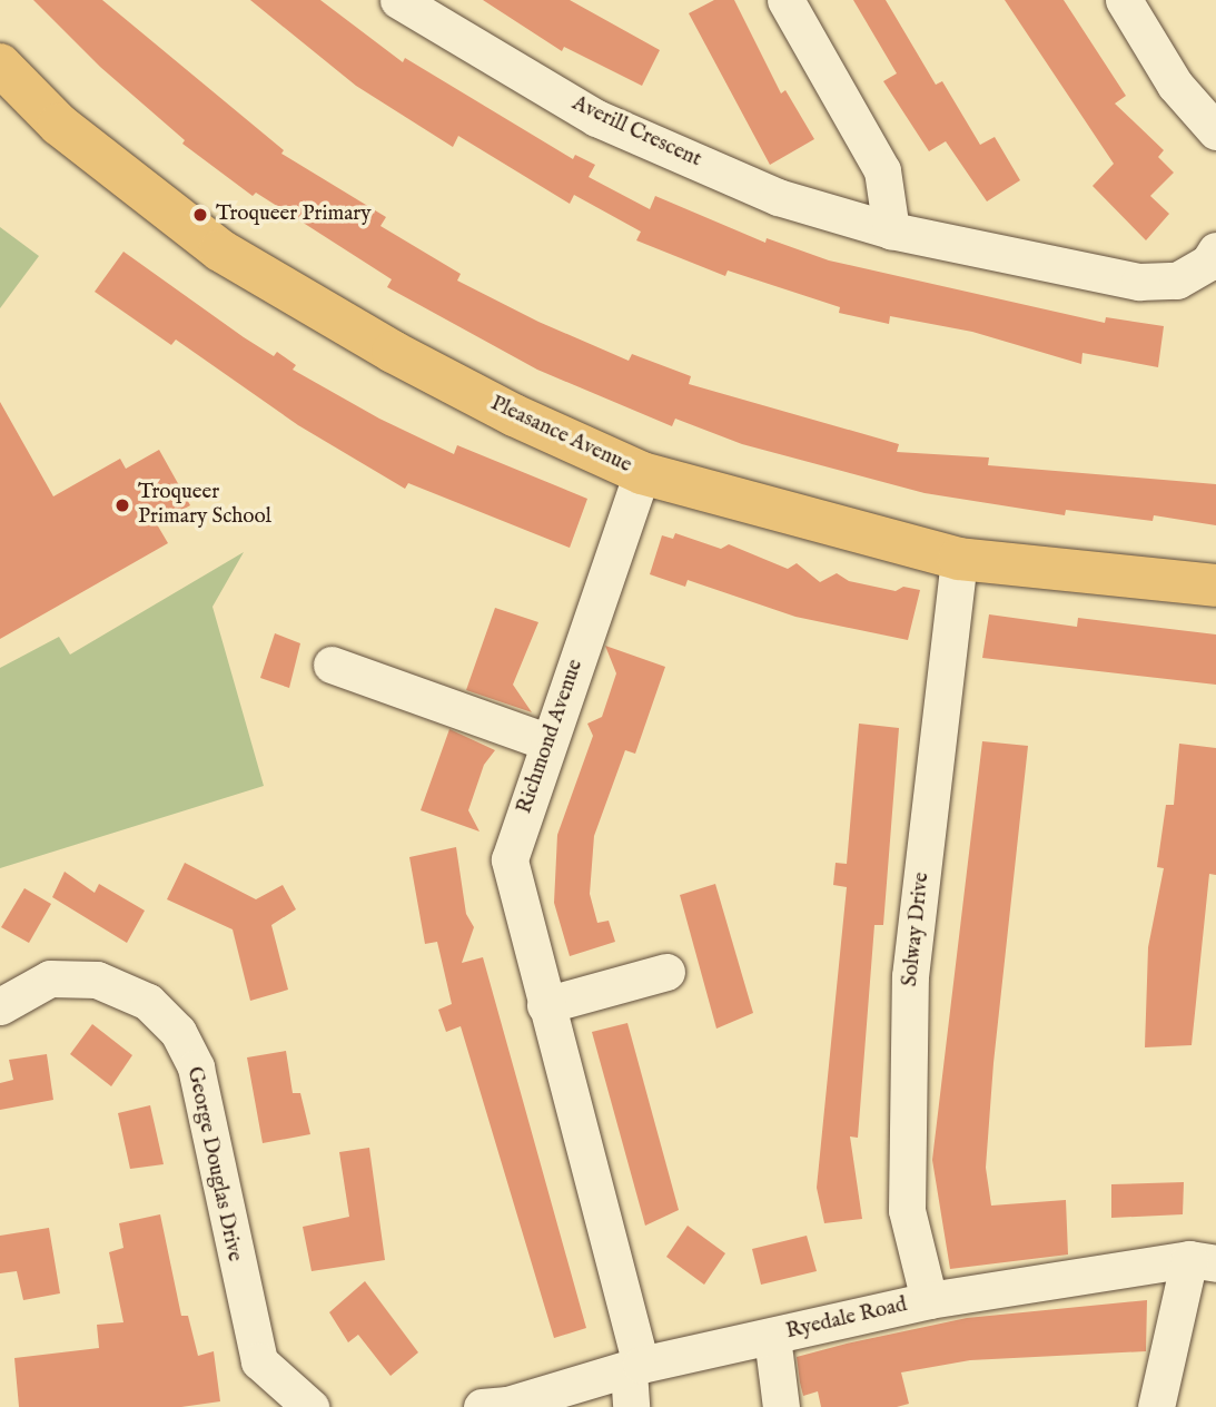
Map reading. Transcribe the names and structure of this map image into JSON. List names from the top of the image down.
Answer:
{
  "streets": {
    "main road": ["Pleasance Avenue"],
    "street": [
      "Averill Crescent",
      "Richmond Avenue",
      "Solway Drive",
      "George Douglas Drive",
      "Ryedale Road"
    ]
  },
  "crossings": [
    ["Pleasance Avenue", "Richmond Avenue"],
    ["Pleasance Avenue", "Solway Drive"],
    ["Richmond Avenue", "Ryedale Road"],
    ["Solway Drive", "Ryedale Road"]
  ],
  "places": ["Troqueer Primary", "Troqueer Primary School"]
}
